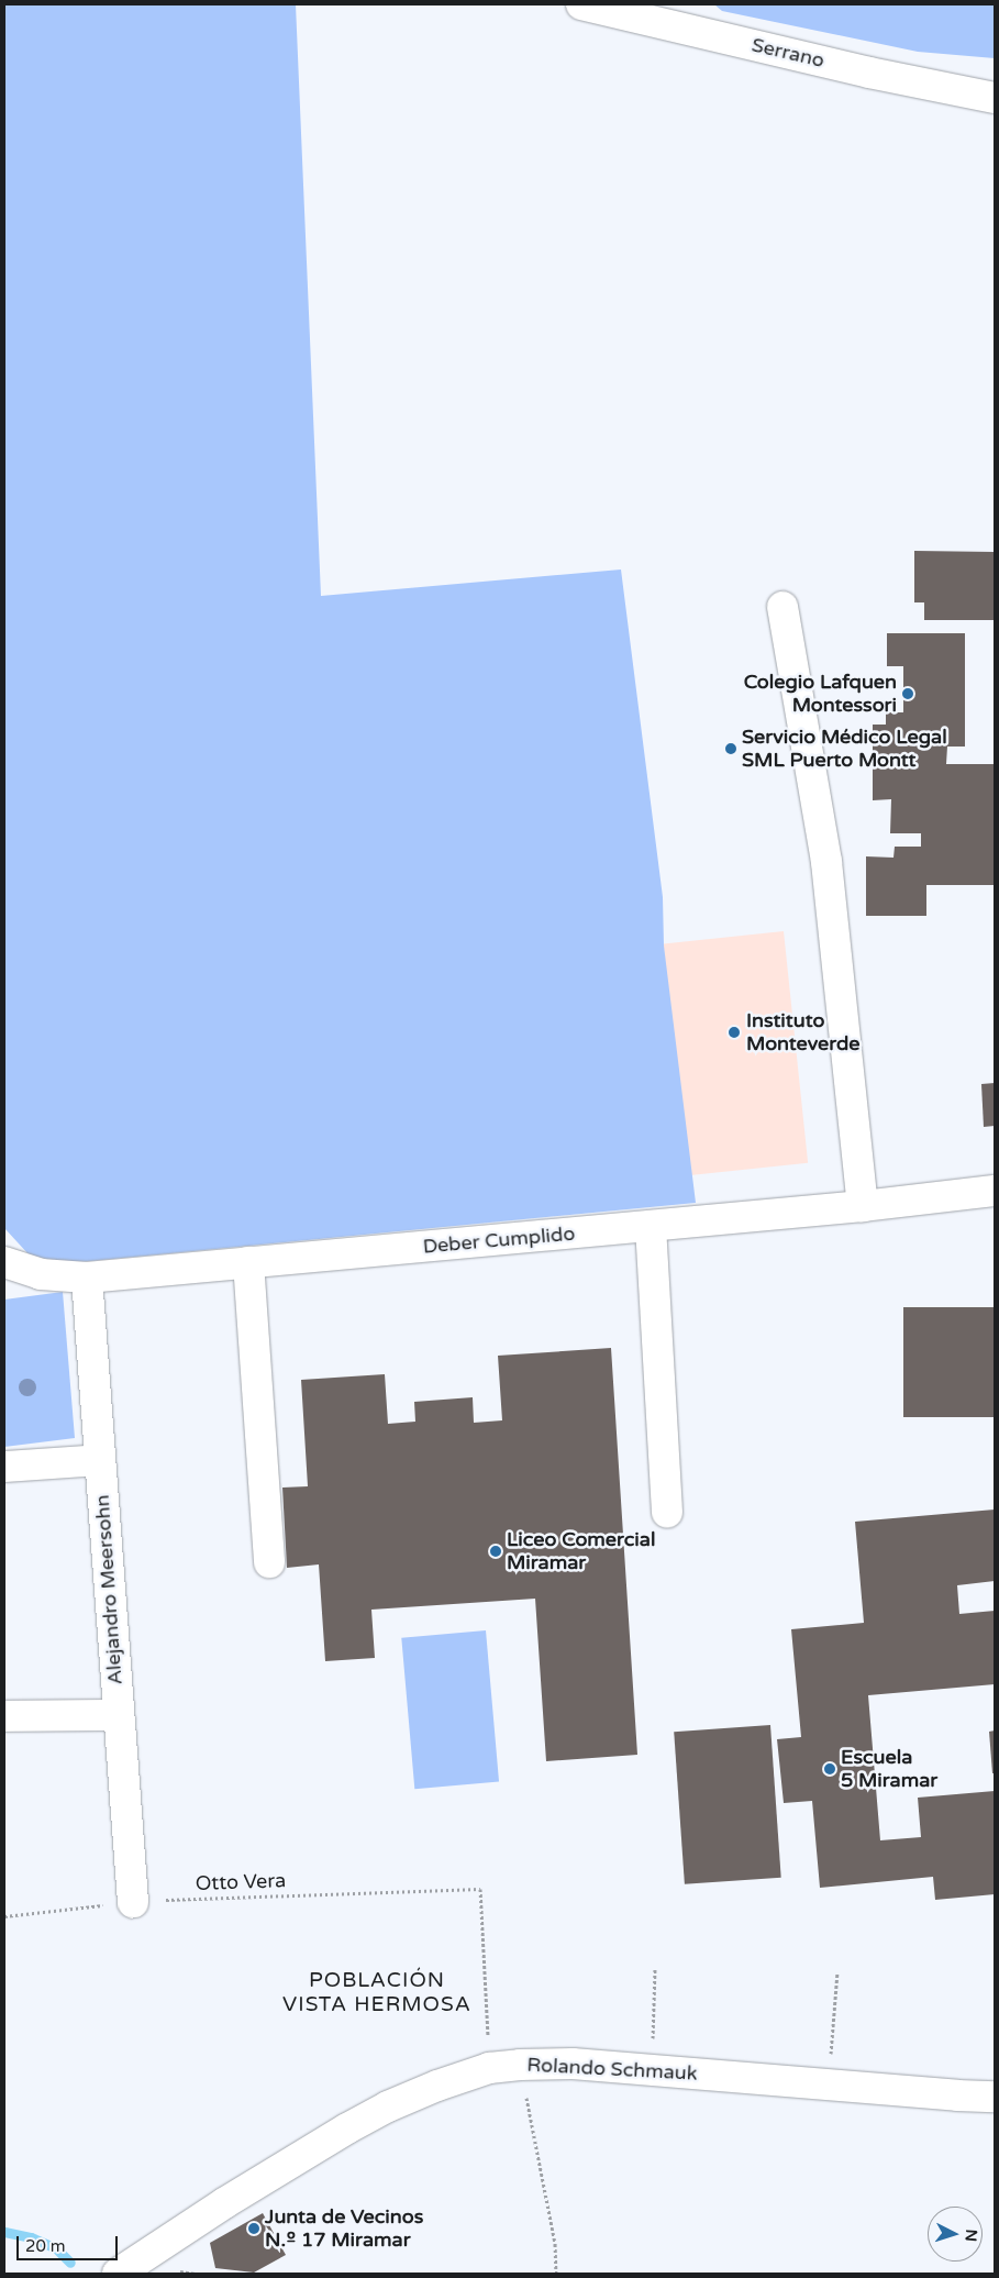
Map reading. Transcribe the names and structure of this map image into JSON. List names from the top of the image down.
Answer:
{
  "streets": {
    "street": [
      "Serrano",
      "Deber Cumplido",
      "Alejandro Meersohn",
      "Rolando Schmauk"
    ],
    "path": ["Otto Vera"]
  },
  "crossings": [
    ["Deber Cumplido", "Alejandro Meersohn"],
    ["Alejandro Meersohn", "Otto Vera"],
    ["Otto Vera", "Rolando Schmauk"]
  ],
  "districts": ["POBLACIÓN VISTA HERMOSA"],
  "places": [
    "Colegio Lafquen Montessori",
    "Servicio Médico Legal SML Puerto Montt",
    "Instituto Monteverde",
    "Liceo Comercial Miramar",
    "Escuela 5 Miramar",
    "Junta de Vecinos N.º 17 Miramar"
  ],
  "scale_bar": "20 m",
  "north": "right"
}
